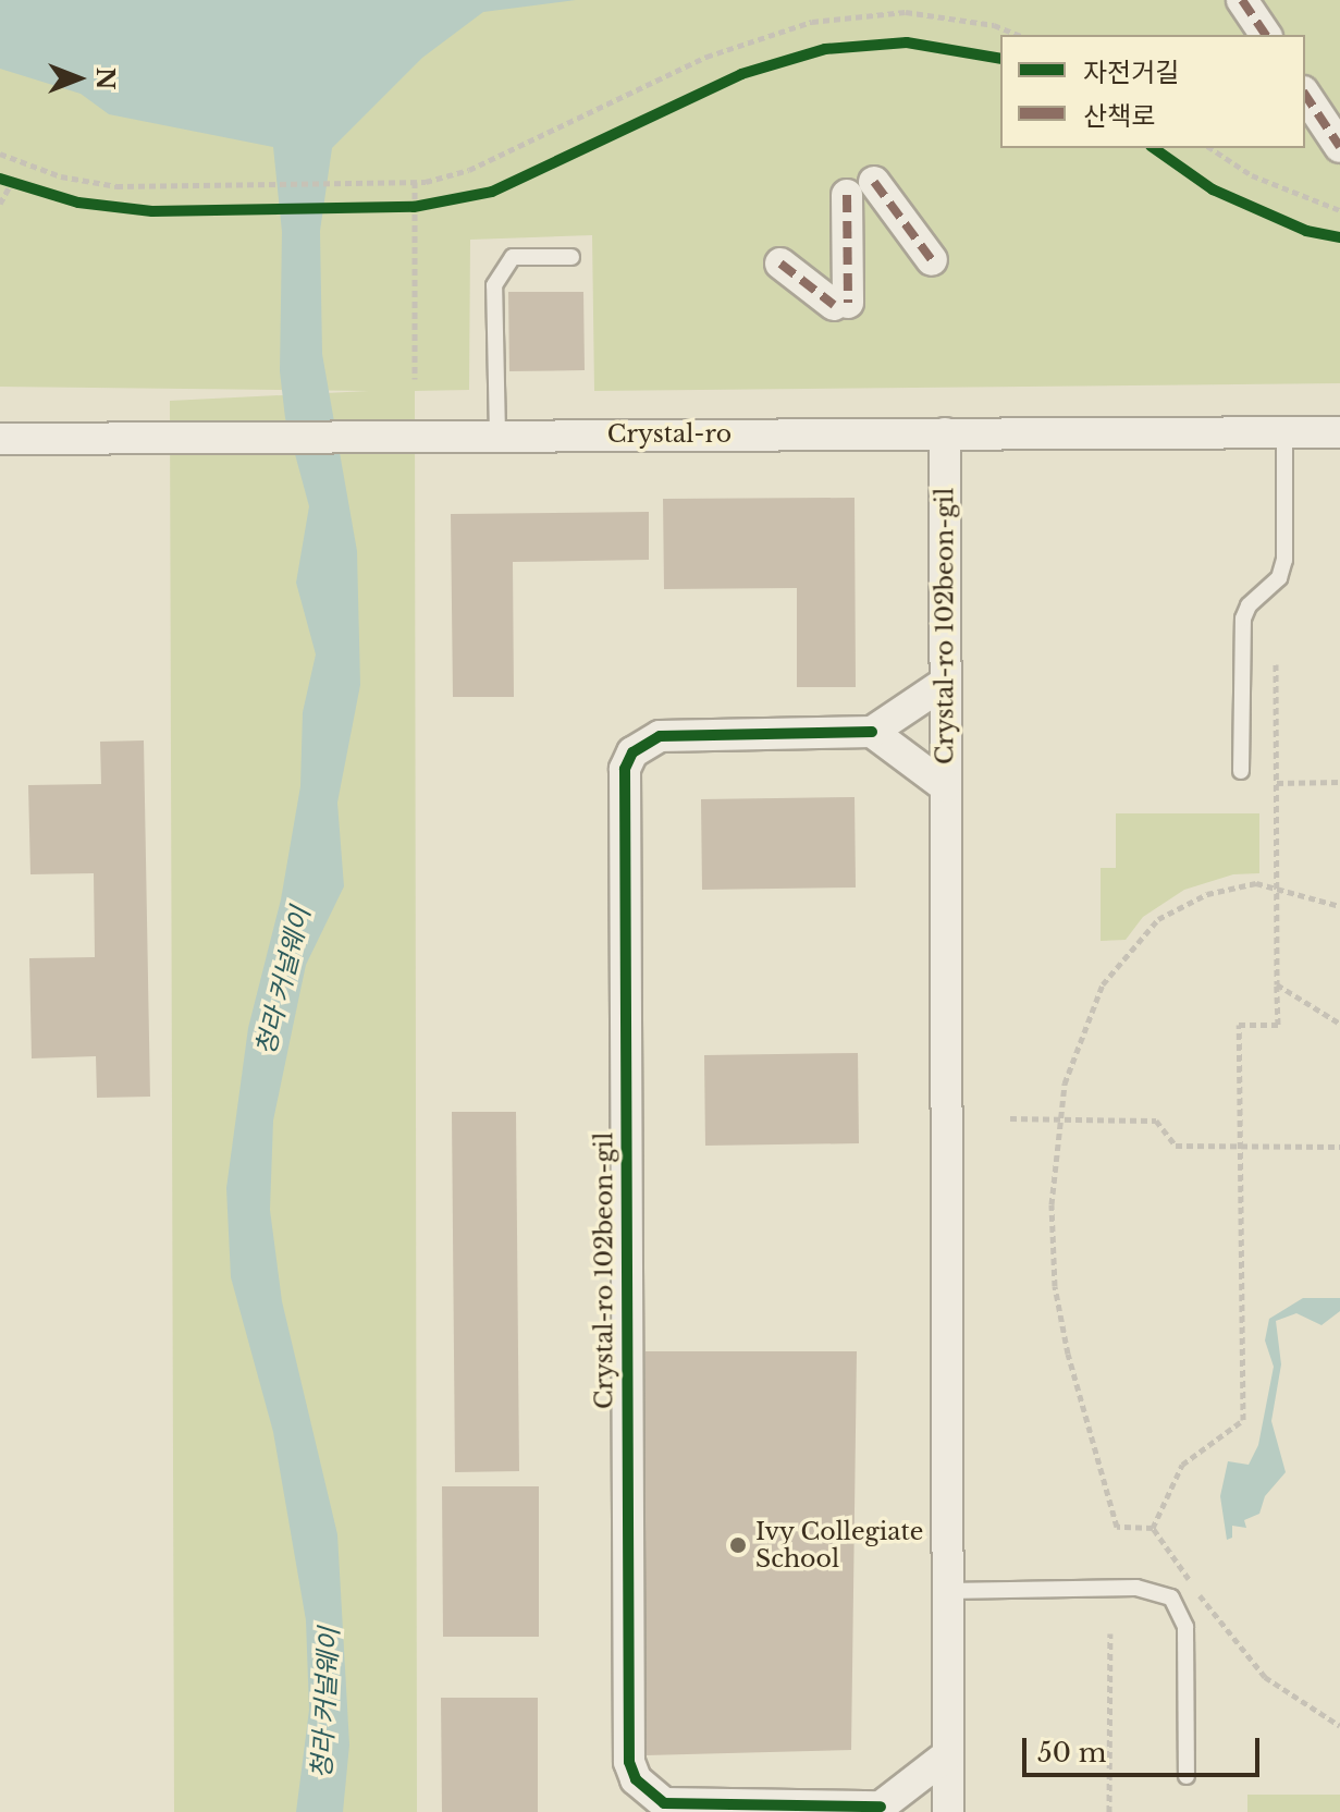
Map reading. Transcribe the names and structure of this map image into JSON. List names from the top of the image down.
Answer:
{
  "streets": {
    "street": ["Crystal-ro", "Crystal-ro 102beon-gil"]
  },
  "crossings": [
    ["Crystal-ro", "Crystal-ro 102beon-gil"]
  ],
  "water": ["청라 커널웨이"],
  "places": ["Ivy Collegiate School"],
  "legend": ["자전거길", "산책로"],
  "scale_bar": "50 m",
  "north": "right"
}
